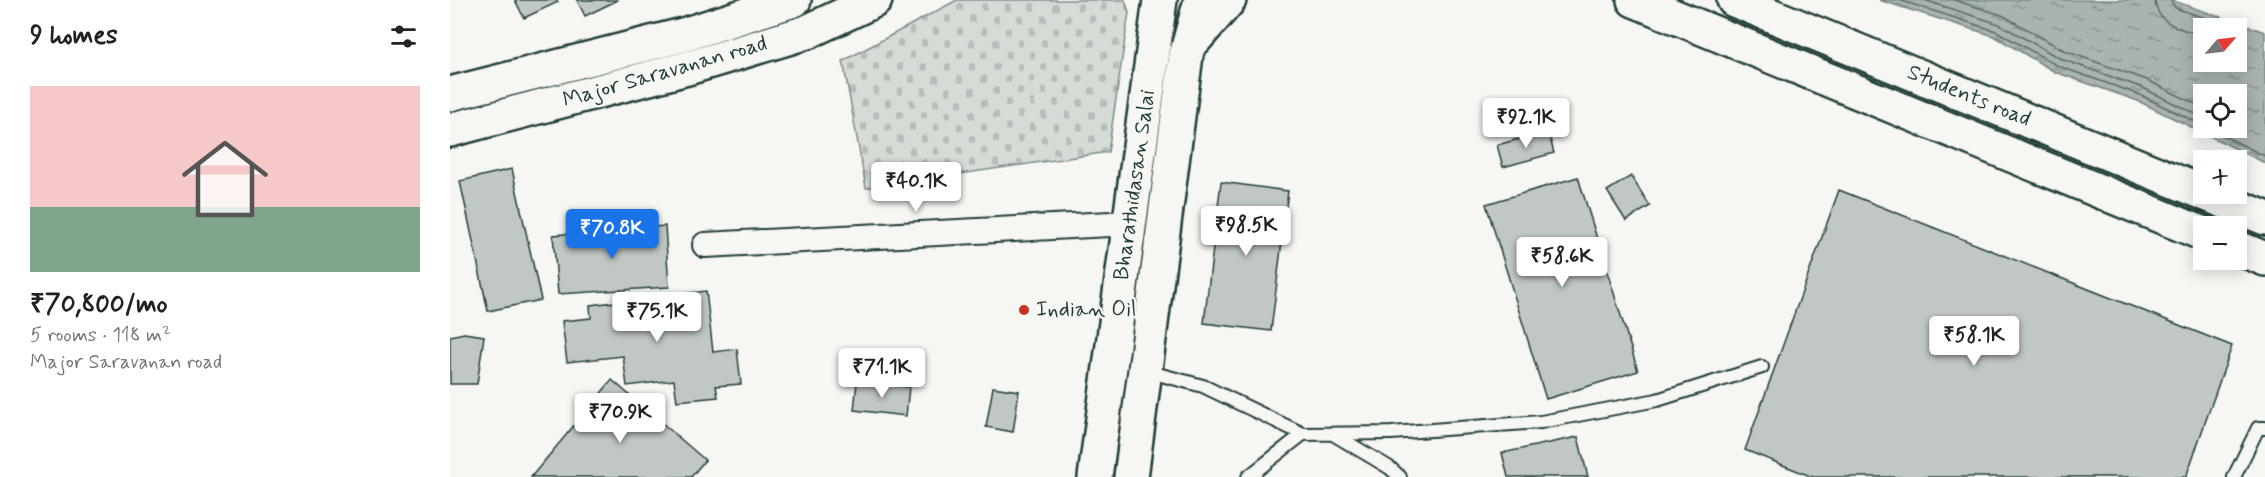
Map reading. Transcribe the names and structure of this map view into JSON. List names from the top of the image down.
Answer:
{
  "streets": {
    "main road": ["Major Saravanan road", "Students road", "Bharathidasan Salai"]
  },
  "places": ["Indian Oil"],
  "north": "top right",
  "page": {
    "heading": "9 homes",
    "map_buttons": ["+", "−"],
    "list": [
      {
        "name": "₹70,800/mo",
        "note": "5 rooms · 118 m² · Major Saravanan road"
      }
    ],
    "price": [
      "₹92.1K",
      "₹40.1K",
      "₹98.5K",
      "₹70.8K",
      "₹58.6K",
      "₹75.1K",
      "₹58.1K",
      "₹71.1K",
      "₹70.9K"
    ]
  }
}
